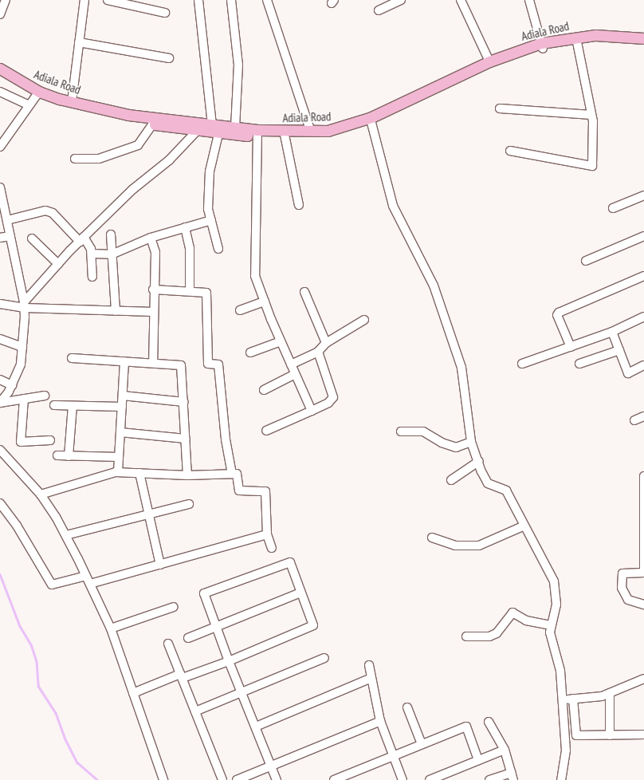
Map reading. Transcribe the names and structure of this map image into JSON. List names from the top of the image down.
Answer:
{
  "streets": {
    "main road": ["Adiala Road"]
  }
}
